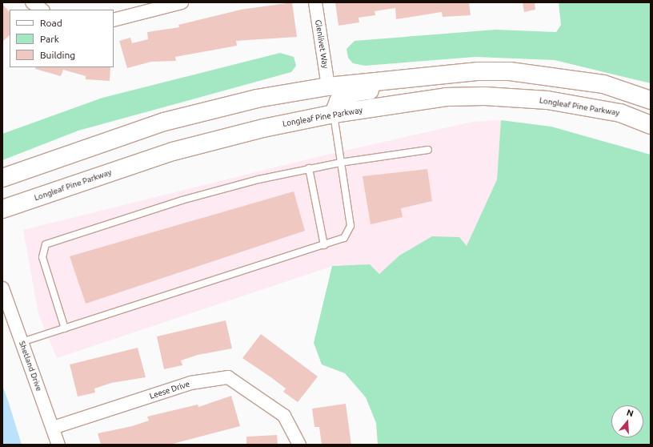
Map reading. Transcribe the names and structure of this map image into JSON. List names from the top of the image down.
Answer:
{
  "streets": {
    "main road": ["Longleaf Pine Parkway"],
    "street": ["Glenlivet Way", "Shetland Drive", "Leese Drive"]
  },
  "crossings": [
    ["Shetland Drive", "Leese Drive"]
  ],
  "legend": ["Road", "Park", "Building"],
  "north": "top"
}
